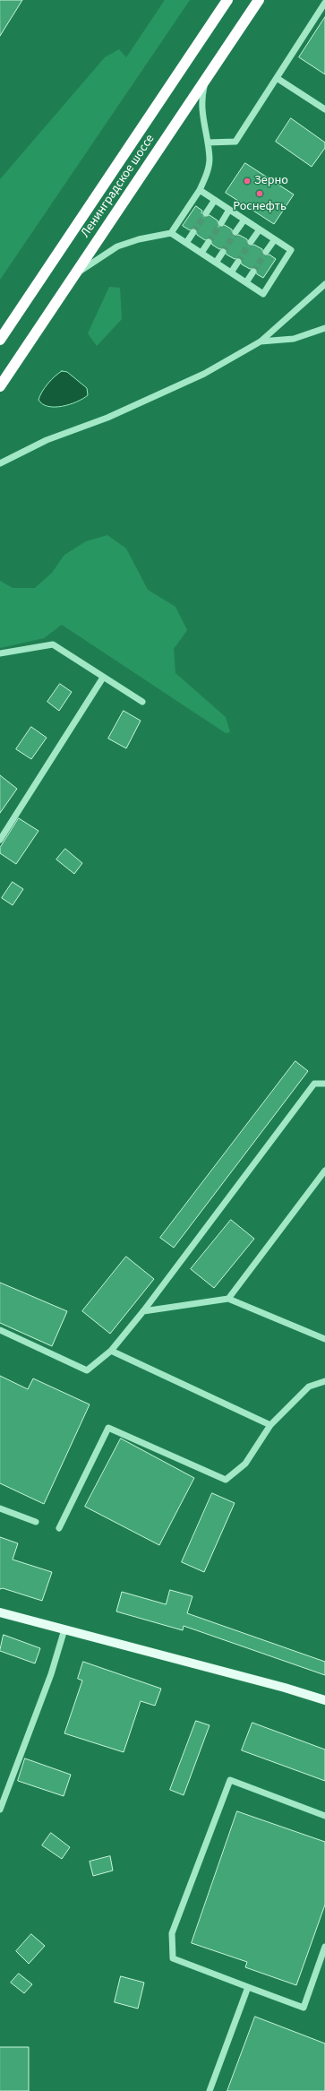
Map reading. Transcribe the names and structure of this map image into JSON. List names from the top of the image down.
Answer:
{
  "streets": {
    "highway": ["Ленинградское шоссе"]
  },
  "places": ["Зерно", "Роснефть"]
}
